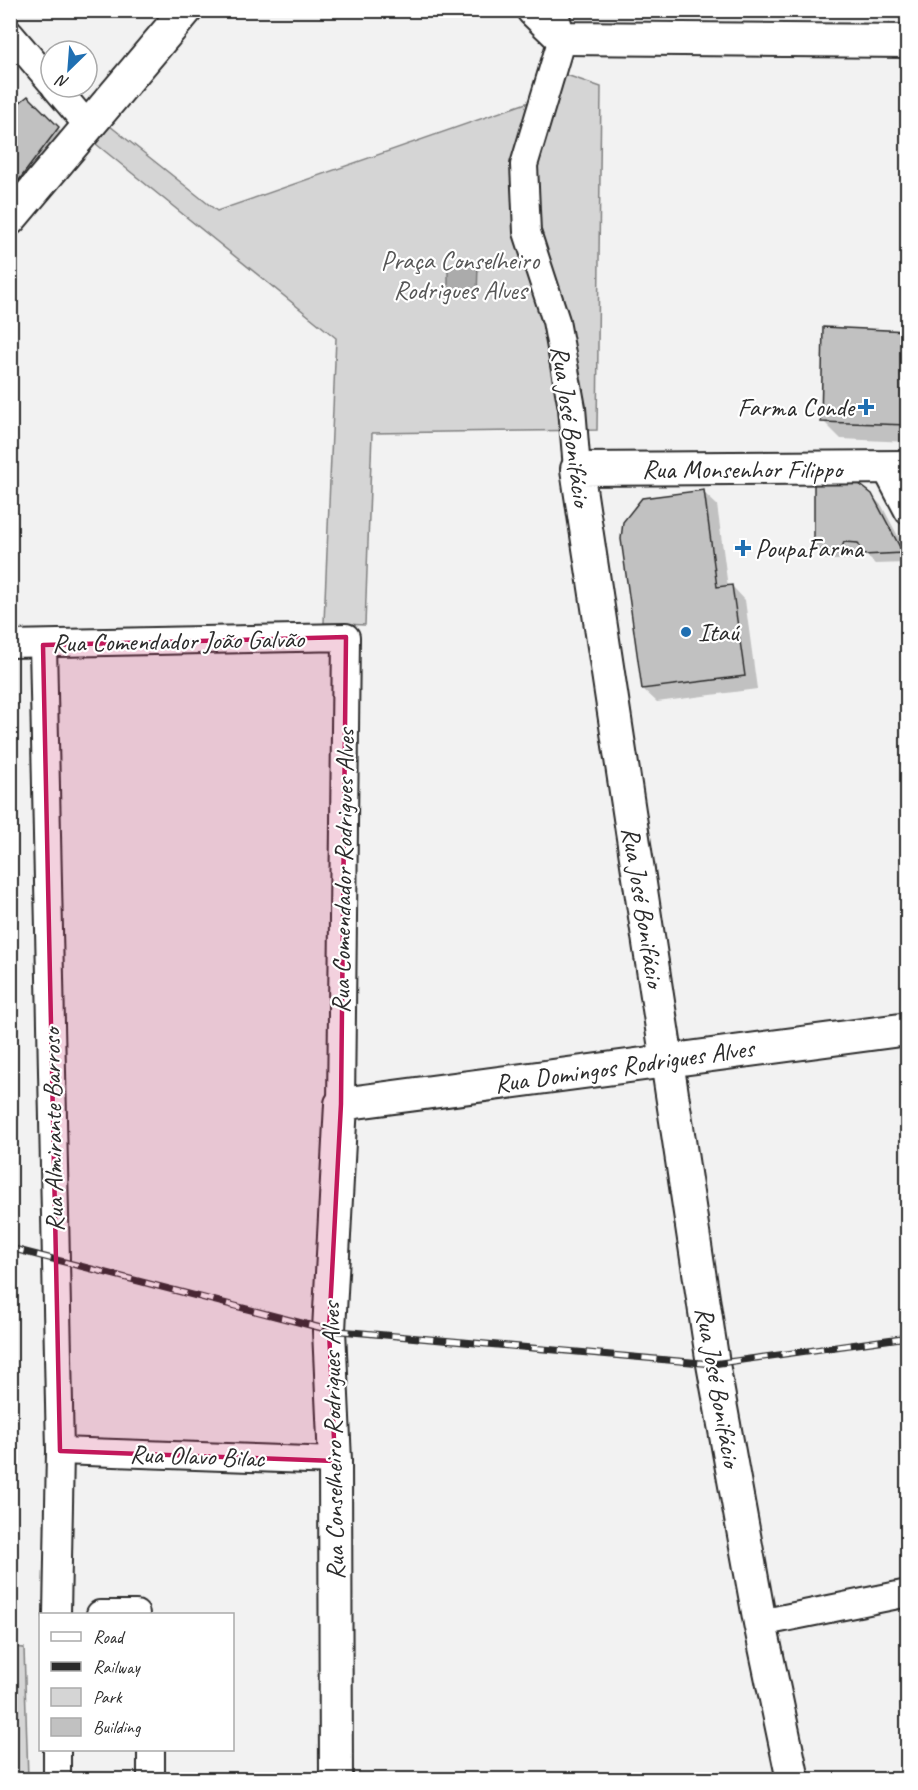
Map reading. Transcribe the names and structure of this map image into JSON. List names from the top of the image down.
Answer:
{
  "streets": {
    "street": [
      "Rua José Bonifácio",
      "Rua Monsenhor Filippo",
      "Rua Comendador João Galvão",
      "Rua Comendador Rodrigues Alves",
      "Rua Domingos Rodrigues Alves",
      "Rua Almirante Barroso",
      "Rua Conselheiro Rodrigues Alves",
      "Rua Olavo Bilac"
    ]
  },
  "crossings": [
    ["Rua José Bonifácio", "Rua Monsenhor Filippo"],
    ["Rua José Bonifácio", "Rua Domingos Rodrigues Alves"],
    ["Rua Comendador João Galvão", "Rua Comendador Rodrigues Alves"],
    ["Rua Comendador João Galvão", "Rua Almirante Barroso"],
    ["Rua Comendador Rodrigues Alves", "Rua Domingos Rodrigues Alves"],
    ["Rua Comendador Rodrigues Alves", "Rua Conselheiro Rodrigues Alves"],
    ["Rua Domingos Rodrigues Alves", "Rua Conselheiro Rodrigues Alves"],
    ["Rua Almirante Barroso", "Rua Olavo Bilac"],
    ["Rua Conselheiro Rodrigues Alves", "Rua Olavo Bilac"]
  ],
  "parks": ["Praça Conselheiro Rodrigues Alves"],
  "places": {
    "health": ["Farma Conde", "PoupaFarma"],
    "other": ["Itaú"]
  },
  "legend": [
    "Road",
    "Railway",
    "Park",
    "Building"
  ],
  "north": "bottom left"
}
